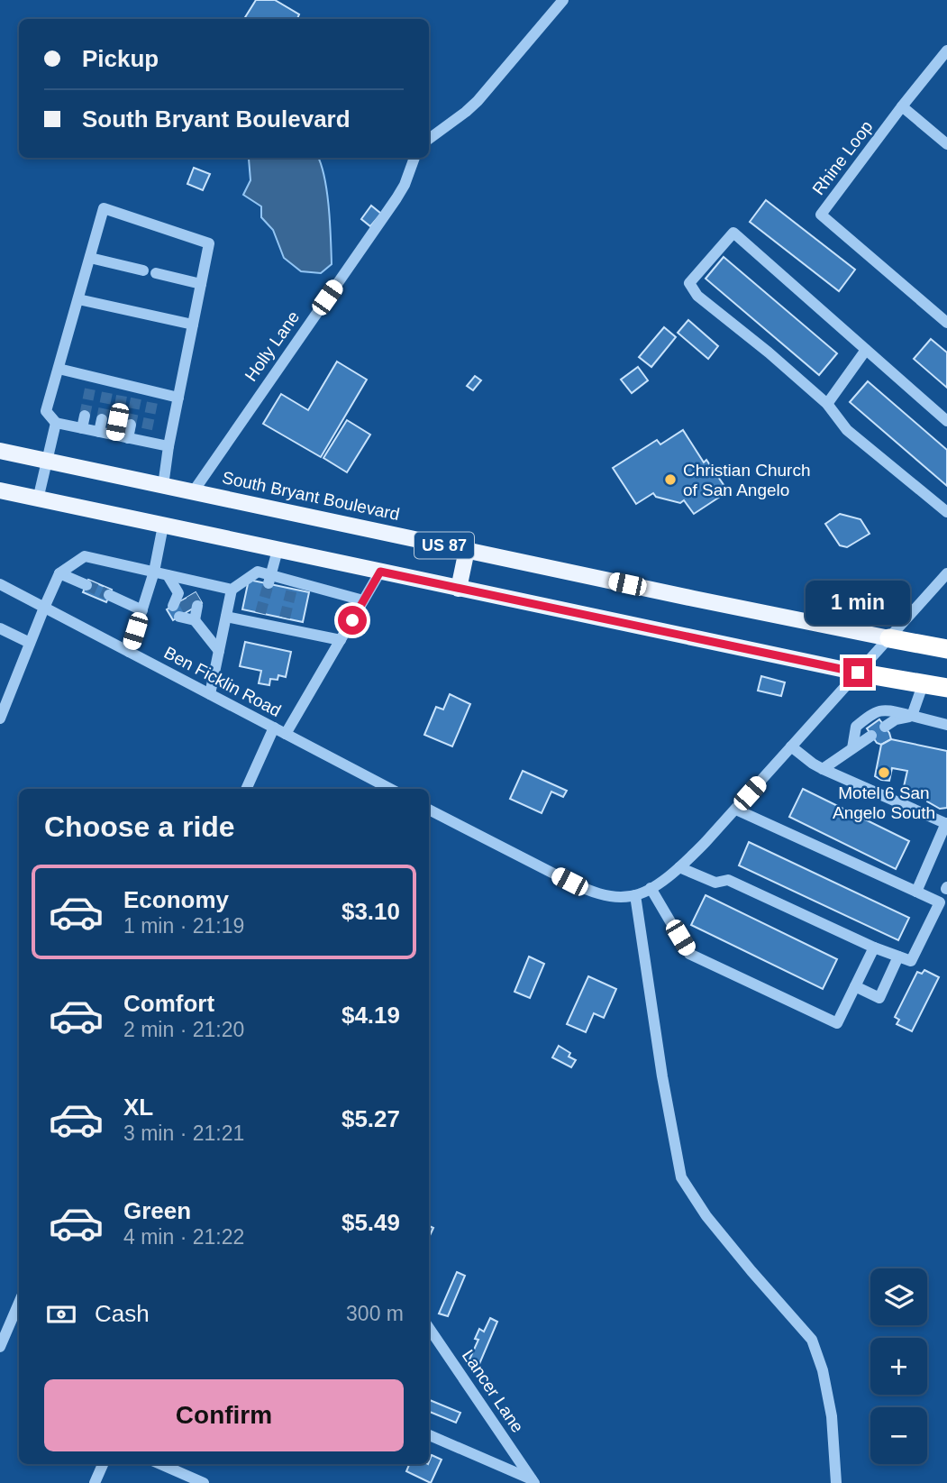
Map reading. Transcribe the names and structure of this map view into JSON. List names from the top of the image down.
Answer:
{
  "streets": {
    "highway": ["South Bryant Boulevard", "US 87"],
    "street": [
      "Rhine Loop",
      "Holly Lane",
      "Ben Ficklin Road",
      "Lancer Lane"
    ]
  },
  "crossings": [
    ["Holly Lane", "South Bryant Boulevard"]
  ],
  "places": ["Christian Church of San Angelo", "Motel 6 San Angelo South"],
  "page": {
    "banner": ["Pickup", "South Bryant Boulevard"],
    "bubble": "1 min",
    "heading": "Choose a ride",
    "list": [
      {
        "name": "Economy",
        "note": "1 min · 21:19",
        "value": "$3.10"
      },
      {
        "name": "Comfort",
        "note": "2 min · 21:20",
        "value": "$4.19"
      },
      {
        "name": "XL",
        "note": "3 min · 21:21",
        "value": "$5.27"
      },
      {
        "name": "Green",
        "note": "4 min · 21:22",
        "value": "$5.49"
      }
    ],
    "map_buttons": ["+", "−"],
    "pay": ["Cash", "300 m"],
    "buttons": "Confirm"
  }
}
